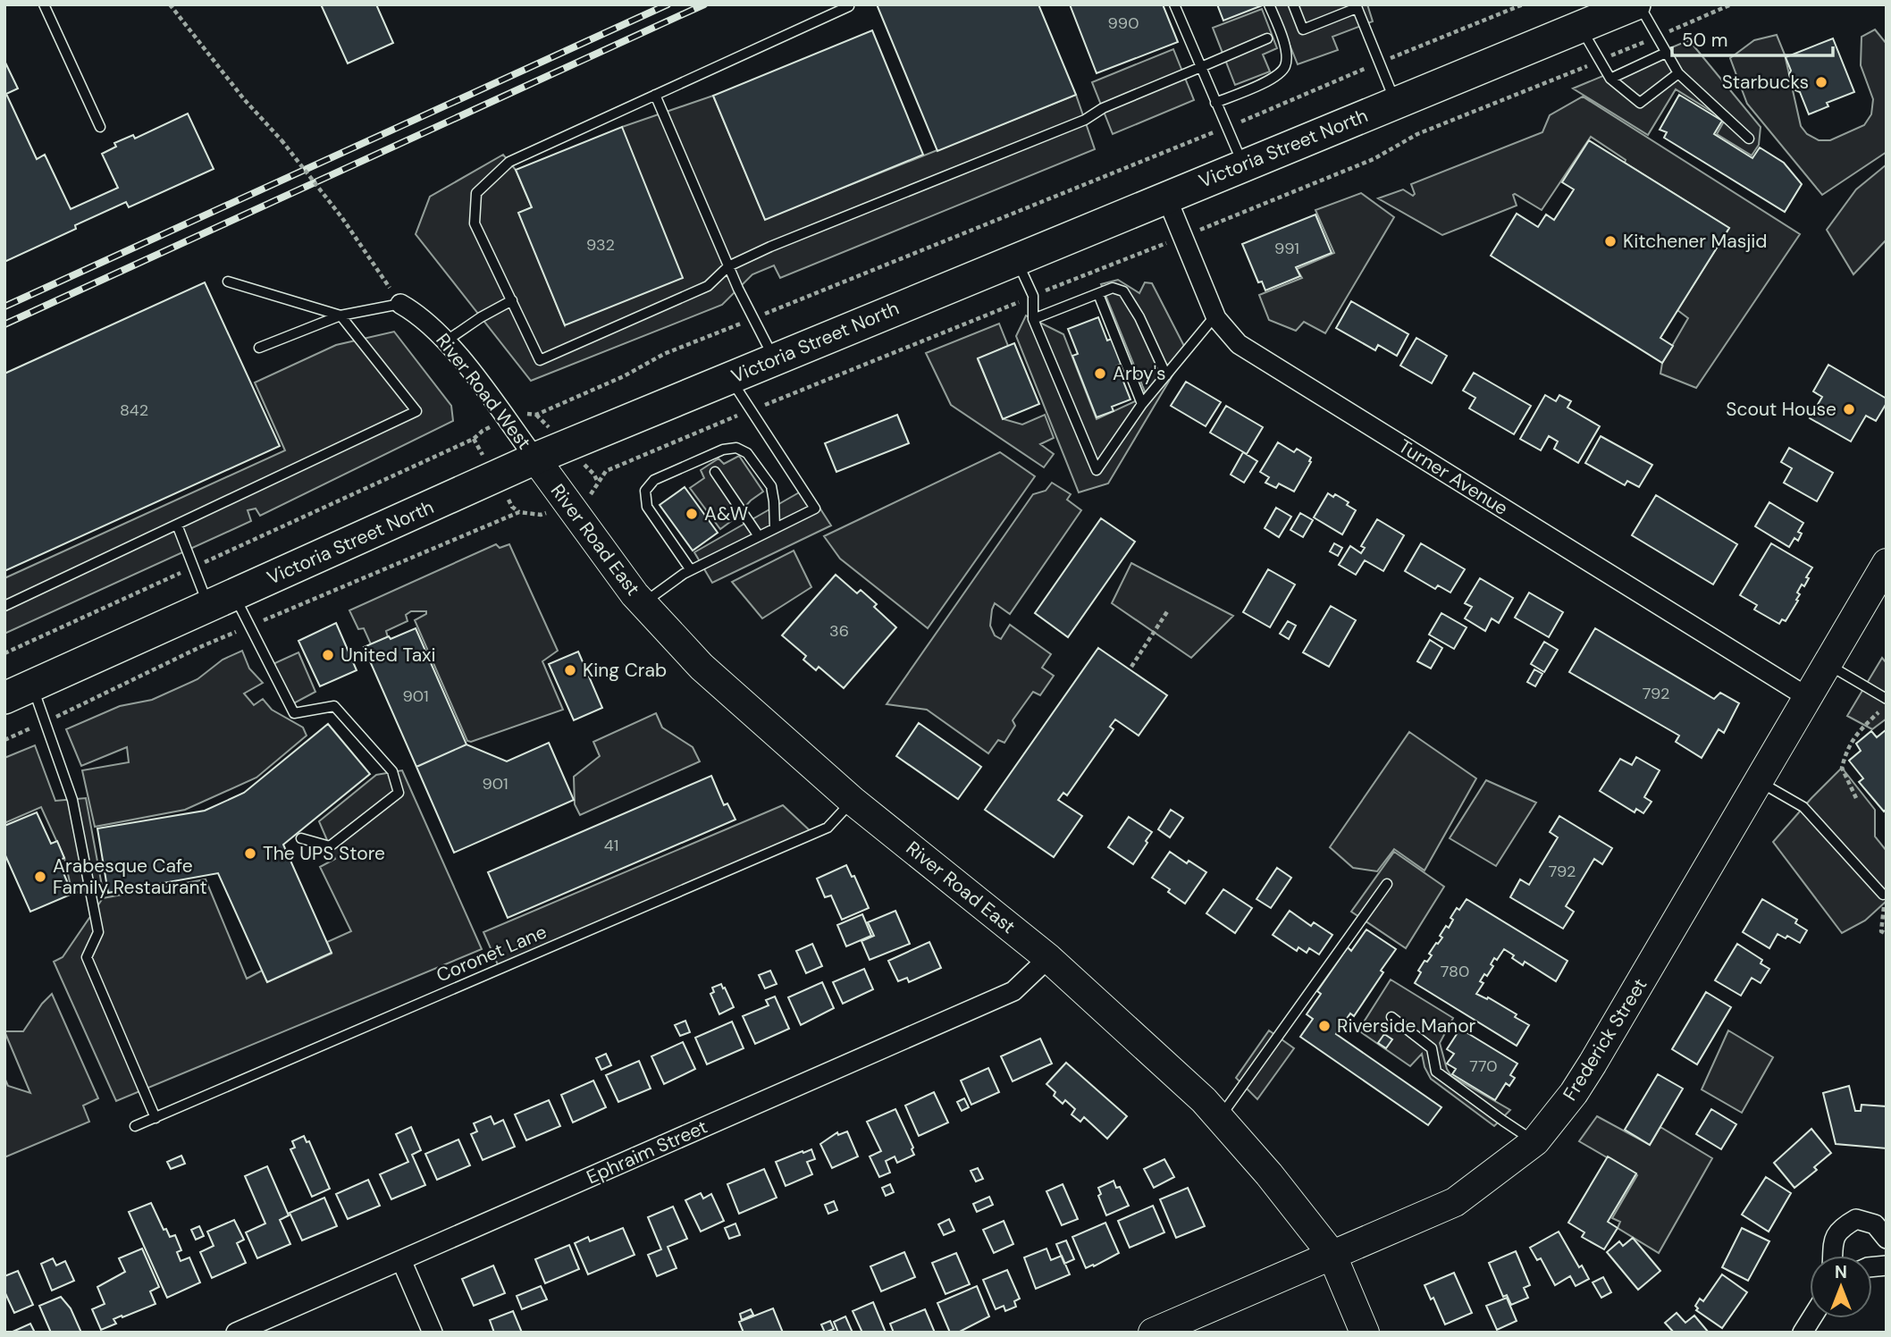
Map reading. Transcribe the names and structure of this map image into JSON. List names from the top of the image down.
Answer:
{
  "streets": {
    "main road": ["Victoria Street North"],
    "street": [
      "River Road West",
      "Turner Avenue",
      "River Road East",
      "Frederick Street",
      "Ephraim Street"
    ],
    "lane": ["Coronet Lane"]
  },
  "crossings": [
    ["Victoria Street North", "River Road West"],
    ["Victoria Street North", "Turner Avenue"],
    ["Victoria Street North", "River Road East"],
    ["River Road West", "River Road East"],
    ["Turner Avenue", "Frederick Street"],
    ["River Road East", "Coronet Lane"],
    ["River Road East", "Frederick Street"],
    ["River Road East", "Ephraim Street"]
  ],
  "places": [
    "Starbucks",
    "Kitchener Masjid",
    "Arby's",
    "Scout House",
    "A&W",
    "United Taxi",
    "King Crab",
    "The UPS Store",
    "Arabesque Cafe Family Restaurant",
    "Riverside Manor"
  ],
  "house_numbers": [
    "990",
    "932",
    "991",
    "842",
    "36",
    "792",
    "901",
    "901",
    "41",
    "792",
    "780",
    "770"
  ],
  "scale_bar": "50 m",
  "north": "top"
}
